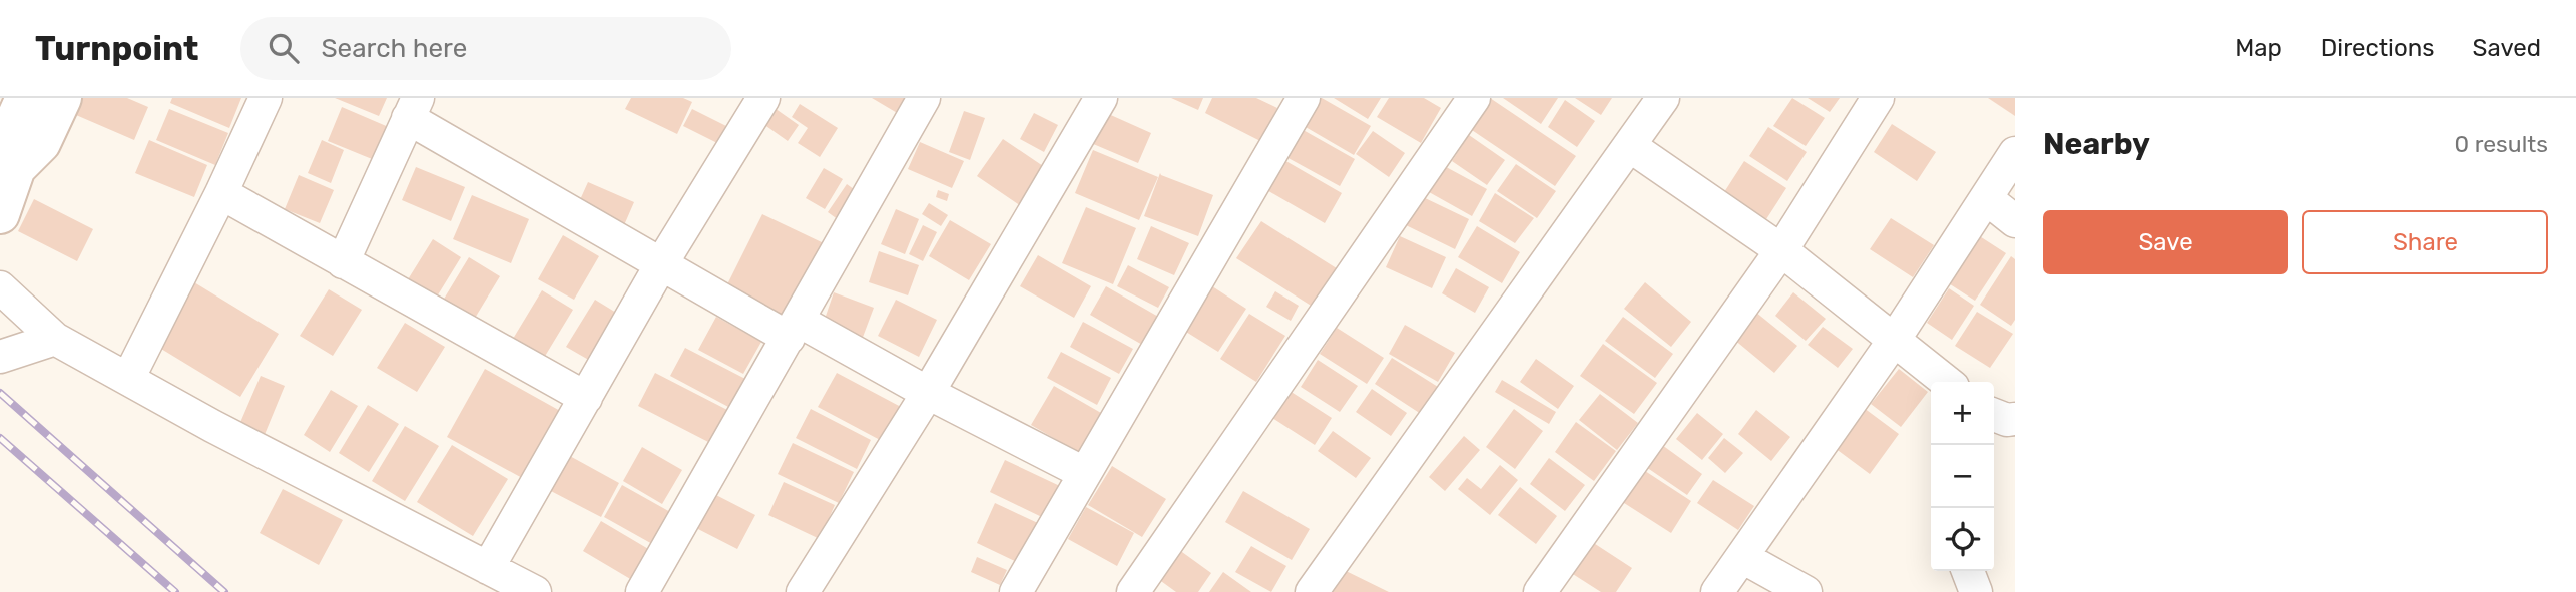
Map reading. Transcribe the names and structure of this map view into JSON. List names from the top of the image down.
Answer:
{
  "page": {
    "header": "Turnpoint",
    "search": "Search here",
    "nav": ["Map", "Directions", "Saved"],
    "heading": ["Nearby", "0 results"],
    "buttons": ["Save", "Share"],
    "map_buttons": ["+", "−"]
  }
}
